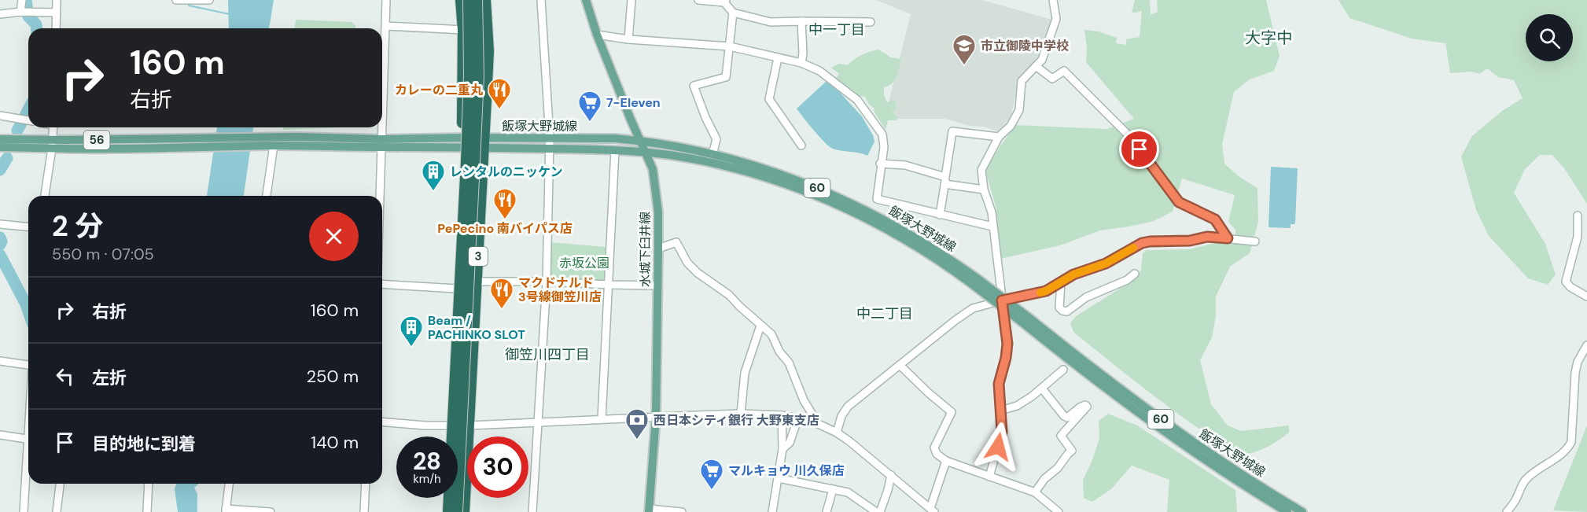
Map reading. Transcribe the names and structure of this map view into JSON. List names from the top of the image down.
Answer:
{
  "streets": {
    "highway": ["3"],
    "main road": [
      "飯塚大野城線",
      "56",
      "60",
      "水城下臼井線"
    ]
  },
  "crossings": [
    ["飯塚大野城線", "56"],
    ["飯塚大野城線", "水城下臼井線"],
    ["飯塚大野城線", "3"],
    ["56", "3"]
  ],
  "districts": [
    "中一丁目",
    "大字中",
    "中二丁目",
    "御笠川四丁目"
  ],
  "parks": ["赤坂公園"],
  "places": {
    "school or university": ["市立御陵中学校"],
    "restaurant": ["カレーの二重丸", "PePecino 南バイパス店", "マクドナルド 3号線御笠川店"],
    "supermarket": ["7-Eleven", "マルキョウ 川久保店"],
    "building": ["レンタルのニッケン", "Beam / PACHINKO SLOT"],
    "bank": ["西日本シティ銀行 大野東支店"]
  },
  "page": {
    "turn": ["160 m", "右折"],
    "heading": ["2 分", "550 m · 07:05"],
    "list": [
      {
        "name": "右折",
        "value": "160 m"
      },
      {
        "name": "左折",
        "value": "250 m"
      },
      {
        "name": "目的地に到着",
        "value": "140 m"
      }
    ],
    "speed": "28 km/h",
    "limit": "30"
  }
}
